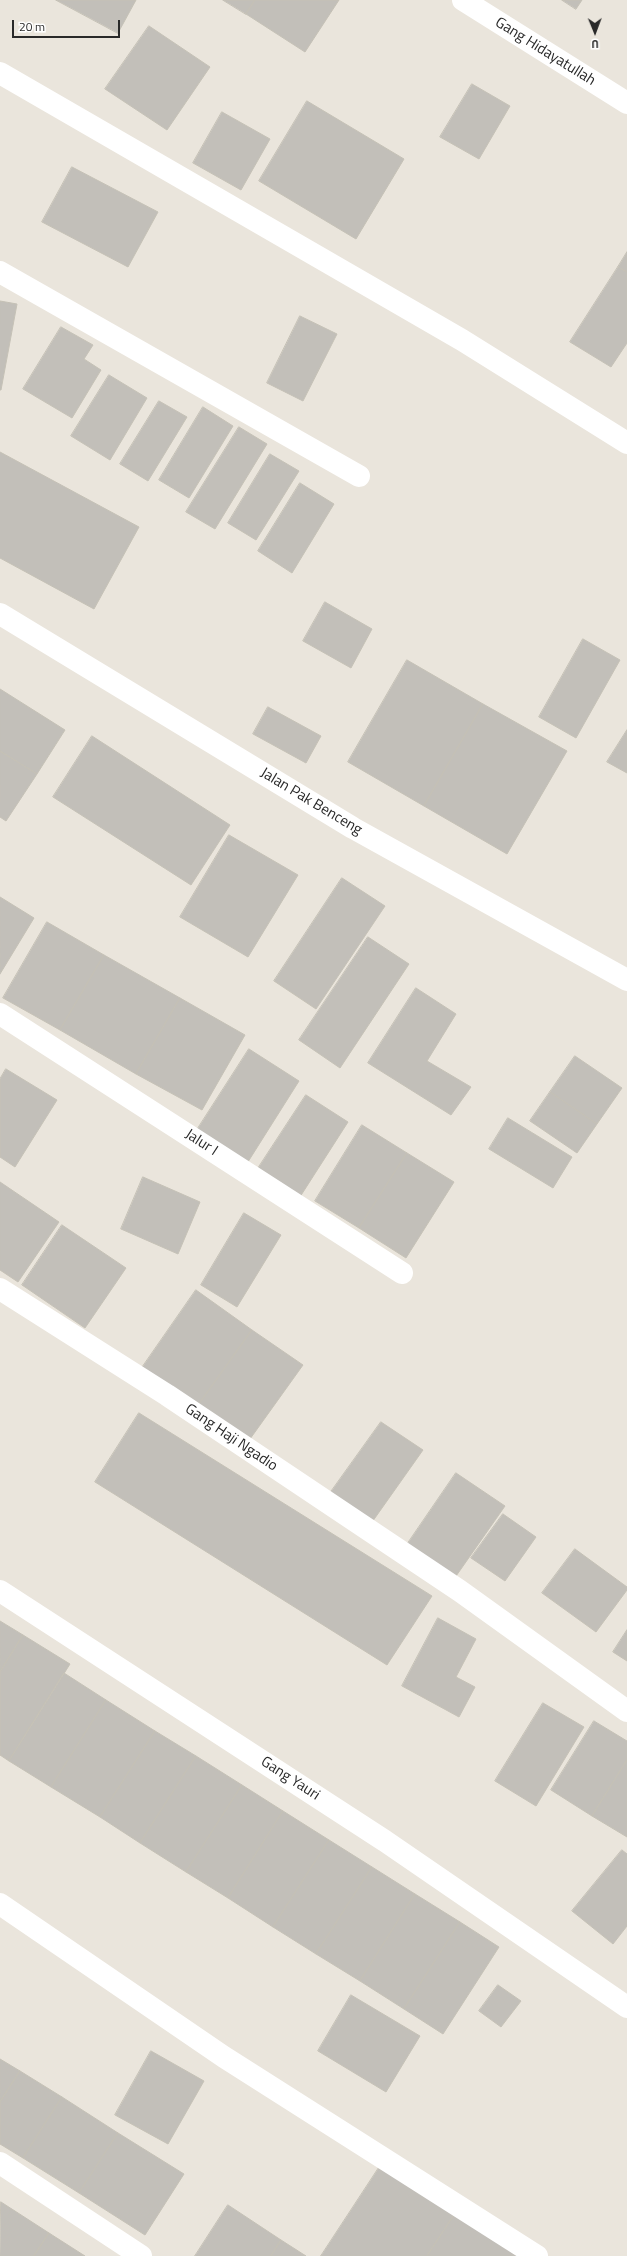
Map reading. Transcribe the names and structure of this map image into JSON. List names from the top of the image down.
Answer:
{
  "streets": {
    "street": [
      "Gang Hidayatullah",
      "Jalan Pak Benceng",
      "Jalur I",
      "Gang Haji Ngadio",
      "Gang Yauri"
    ]
  },
  "scale_bar": "20 m",
  "north": "bottom"
}
